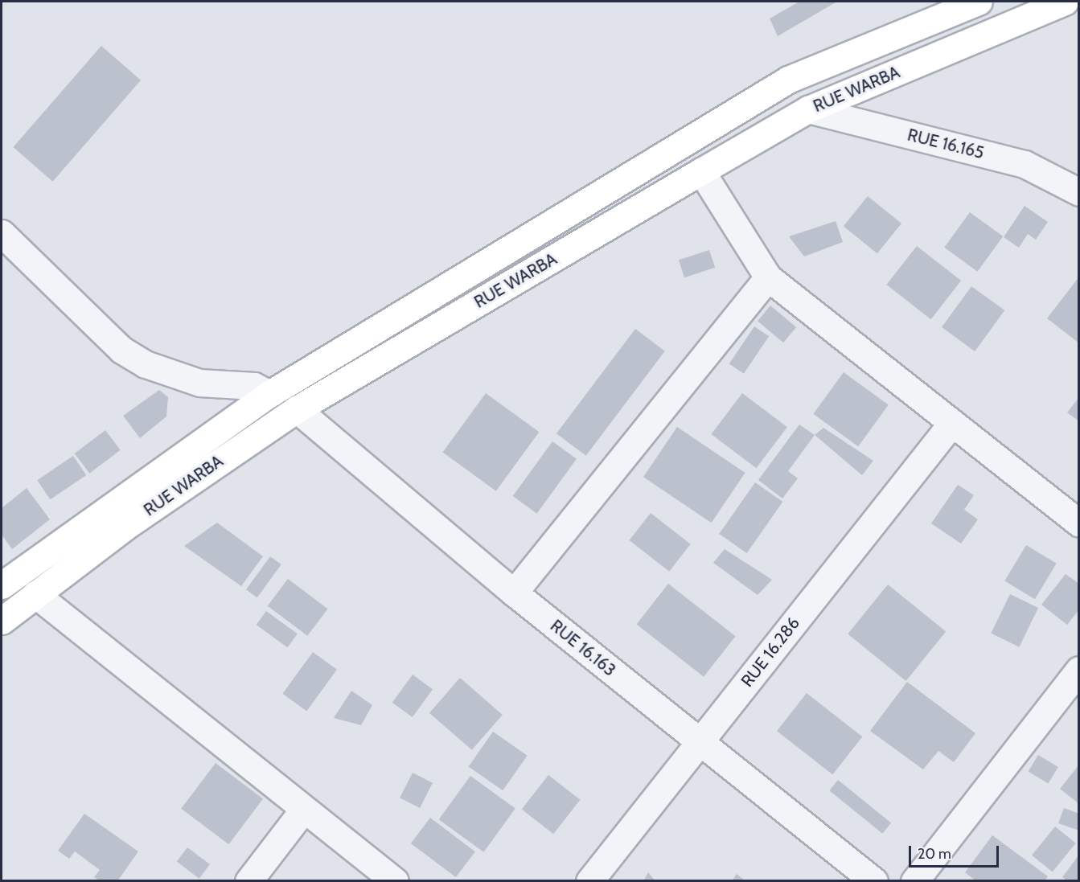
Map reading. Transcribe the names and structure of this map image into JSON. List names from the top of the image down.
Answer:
{
  "streets": {
    "main road": ["RUE WARBA"],
    "street": ["RUE 16.165", "RUE 16.163", "RUE 16.286"]
  },
  "crossings": [
    ["RUE WARBA", "RUE 16.165"],
    ["RUE WARBA", "RUE 16.163"],
    ["RUE 16.163", "RUE 16.286"]
  ],
  "scale_bar": "20 m"
}
